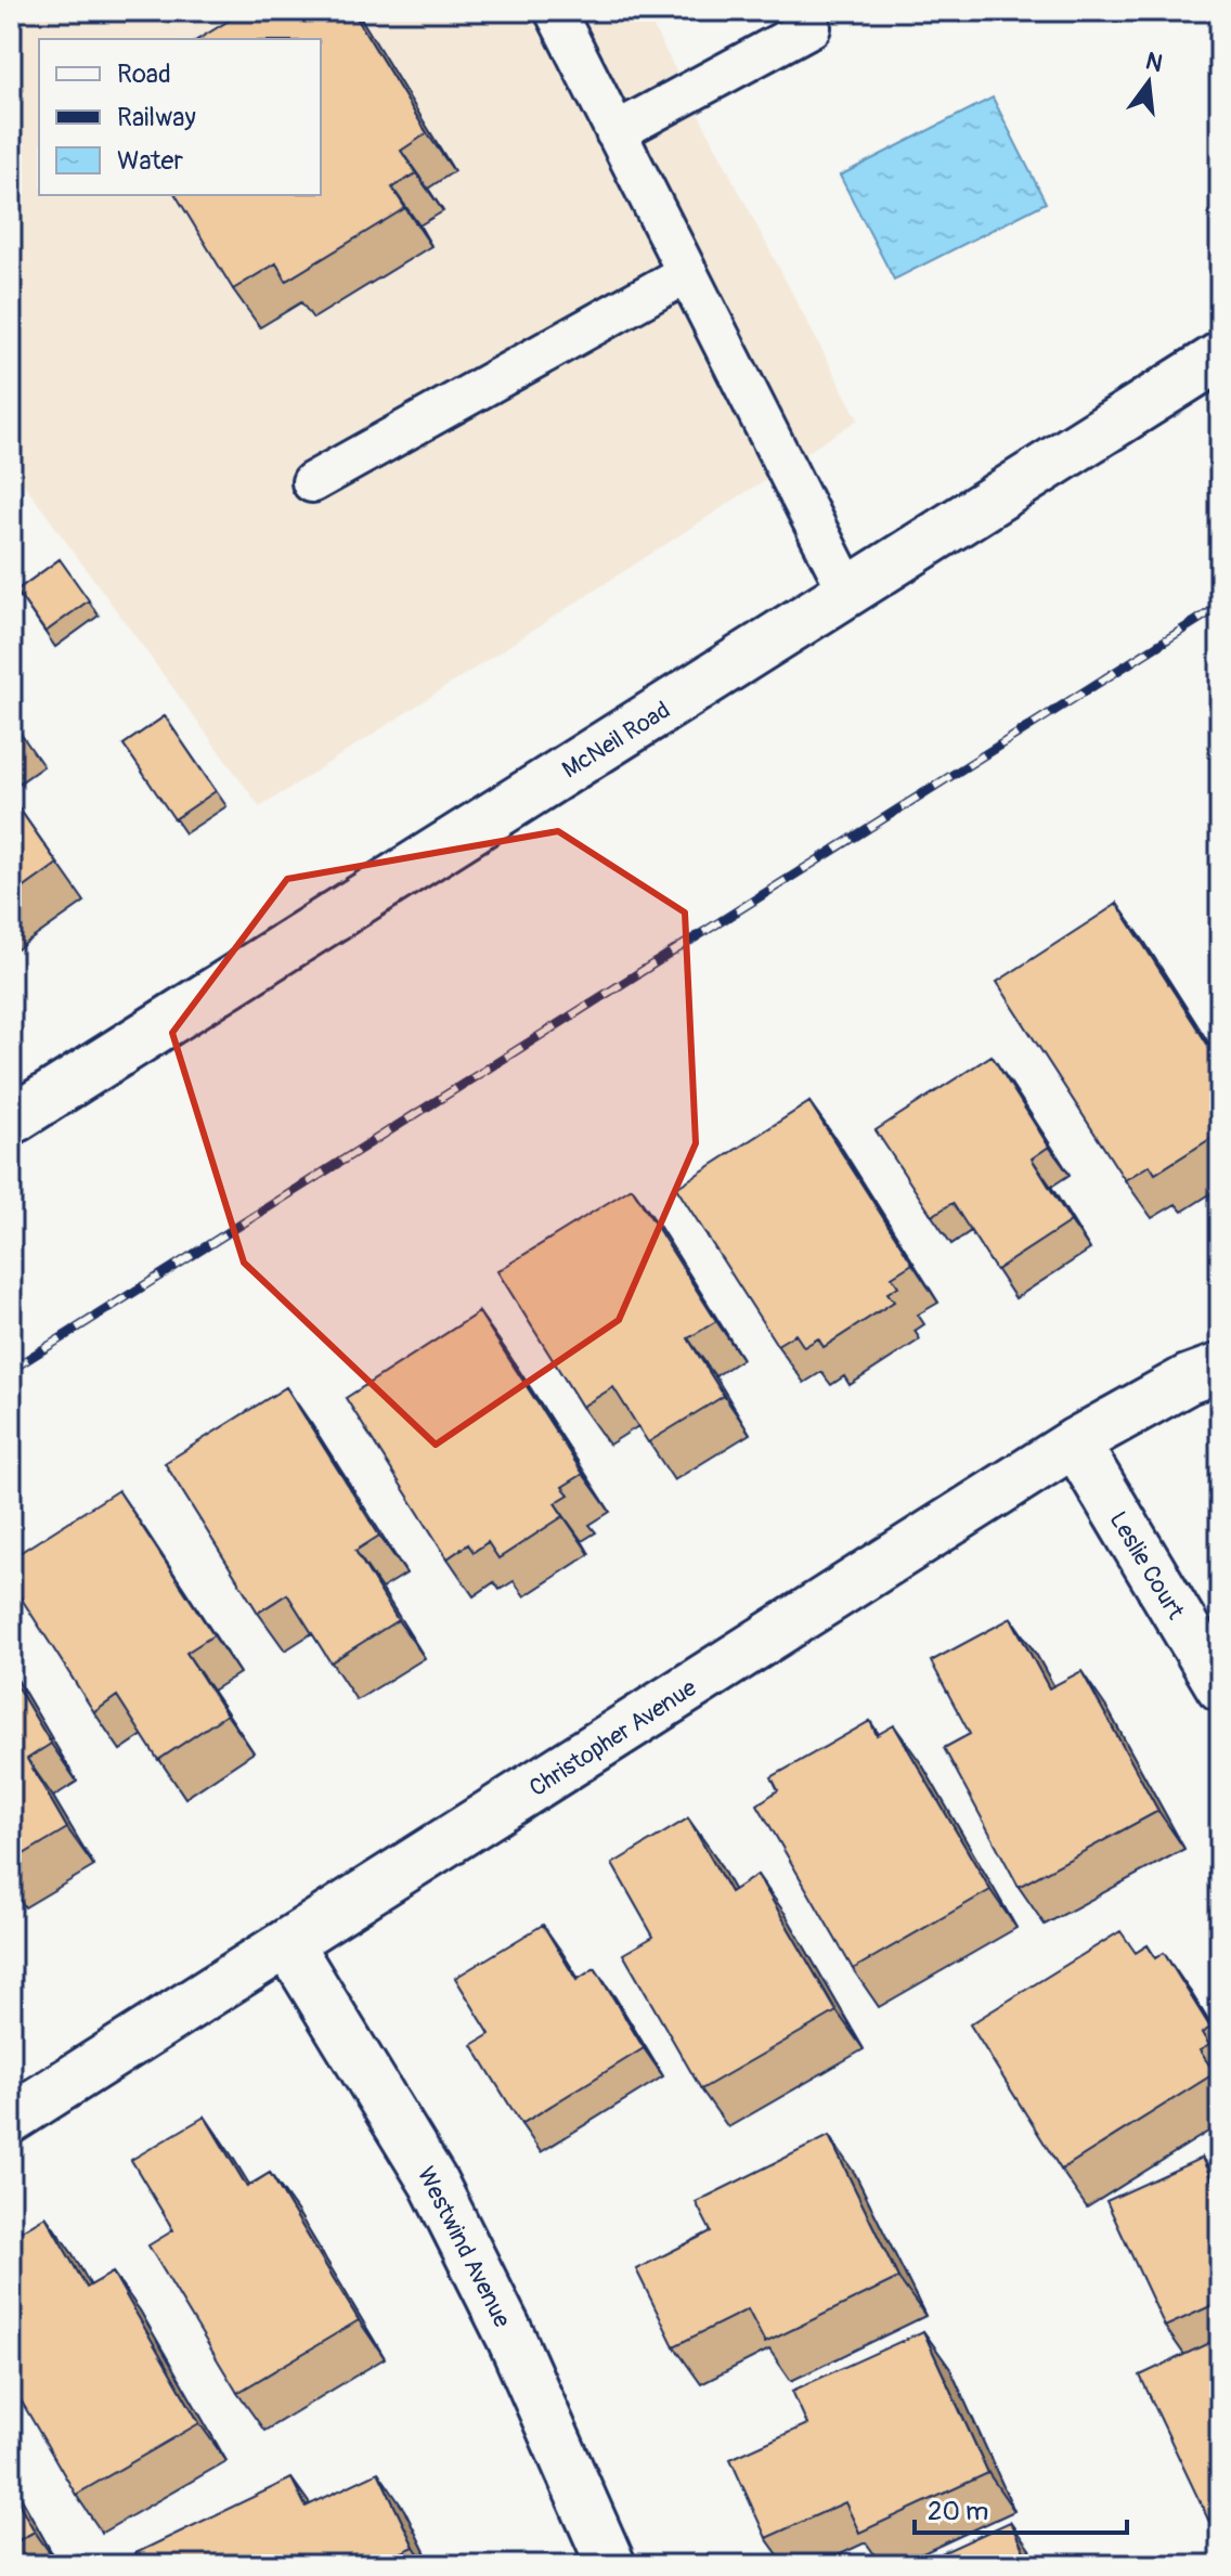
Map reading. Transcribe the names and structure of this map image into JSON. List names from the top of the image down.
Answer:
{
  "streets": {
    "street": [
      "McNeil Road",
      "Leslie Court",
      "Christopher Avenue",
      "Westwind Avenue"
    ]
  },
  "crossings": [
    ["Leslie Court", "Christopher Avenue"],
    ["Christopher Avenue", "Westwind Avenue"]
  ],
  "legend": ["Road", "Railway", "Water"],
  "scale_bar": "20 m",
  "north": "top"
}
